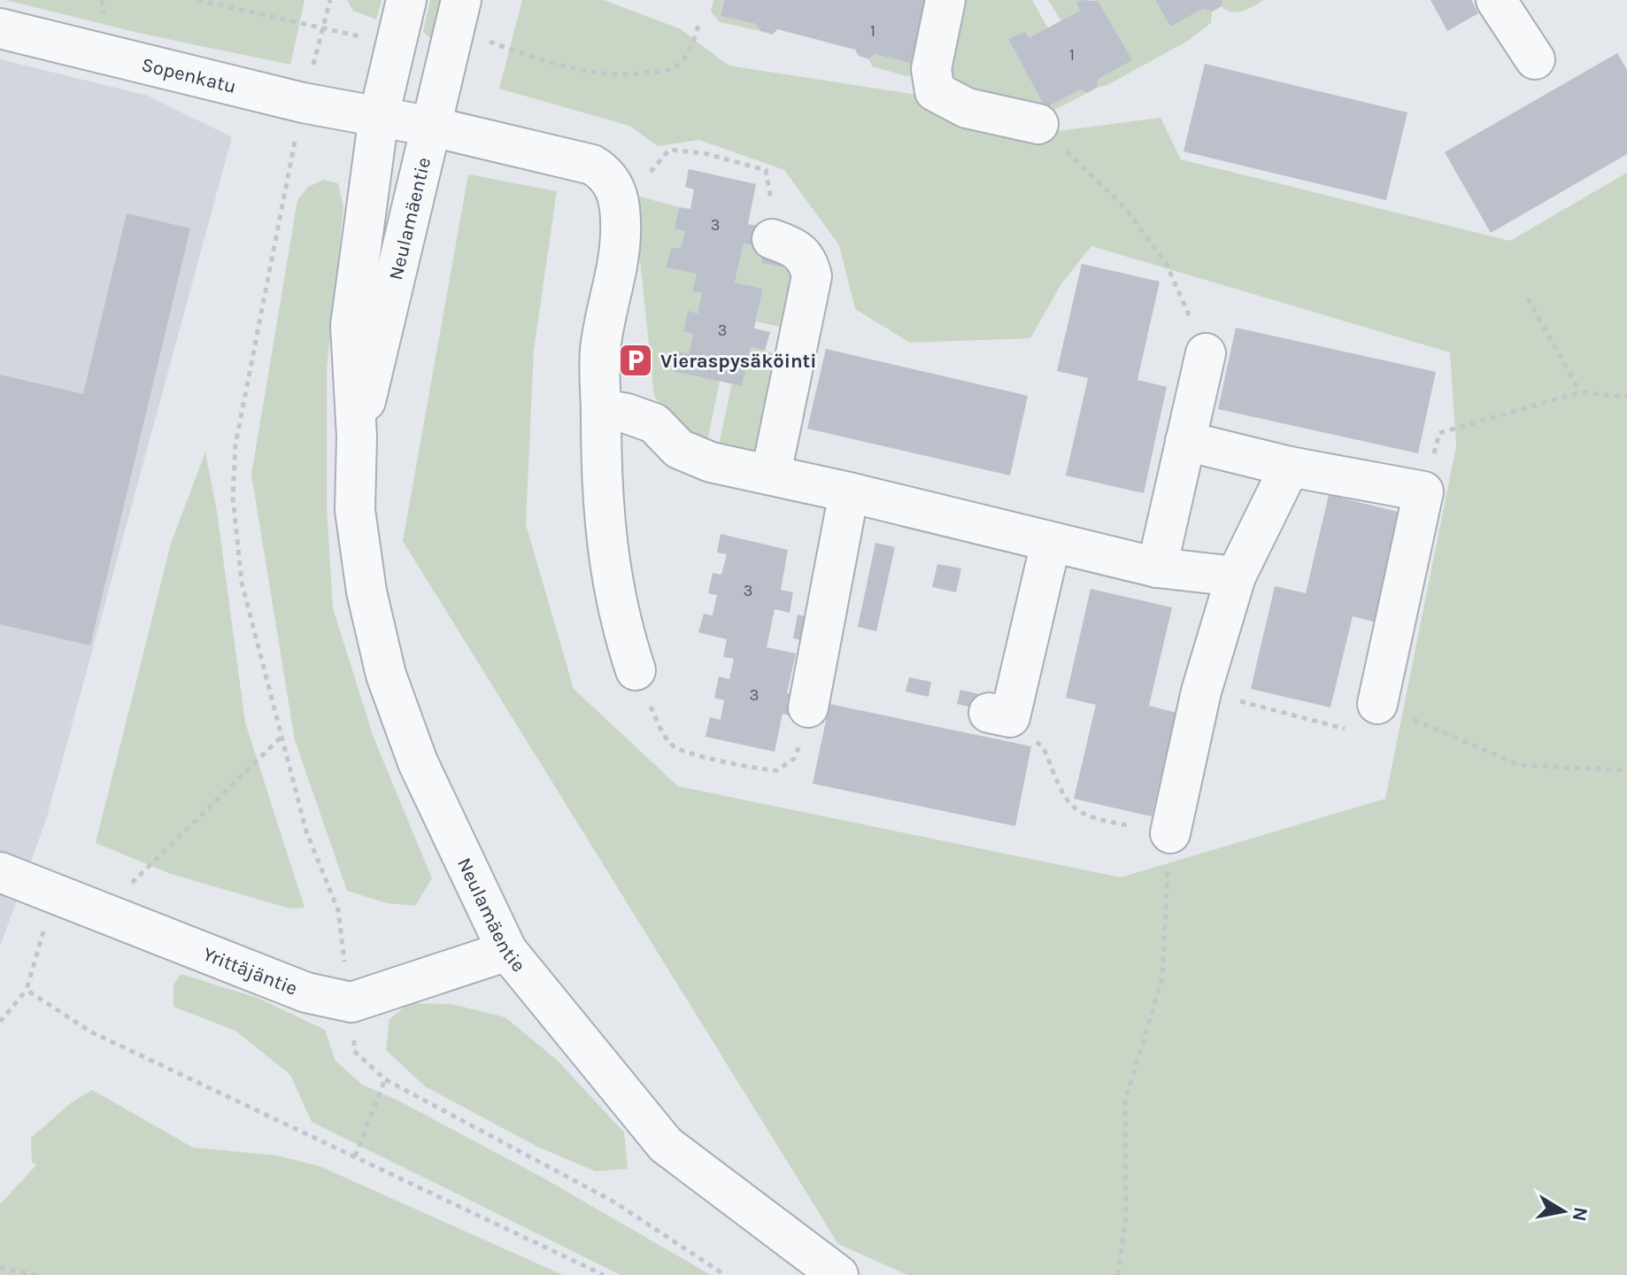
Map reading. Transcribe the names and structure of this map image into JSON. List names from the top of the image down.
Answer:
{
  "streets": {
    "street": ["Sopenkatu", "Neulamäentie", "Yrittäjäntie"]
  },
  "crossings": [
    ["Sopenkatu", "Neulamäentie"]
  ],
  "places": {
    "parking": ["Vieraspysäköinti"]
  },
  "house_numbers": [
    "1",
    "1",
    "3",
    "3",
    "3",
    "3"
  ],
  "north": "right"
}
